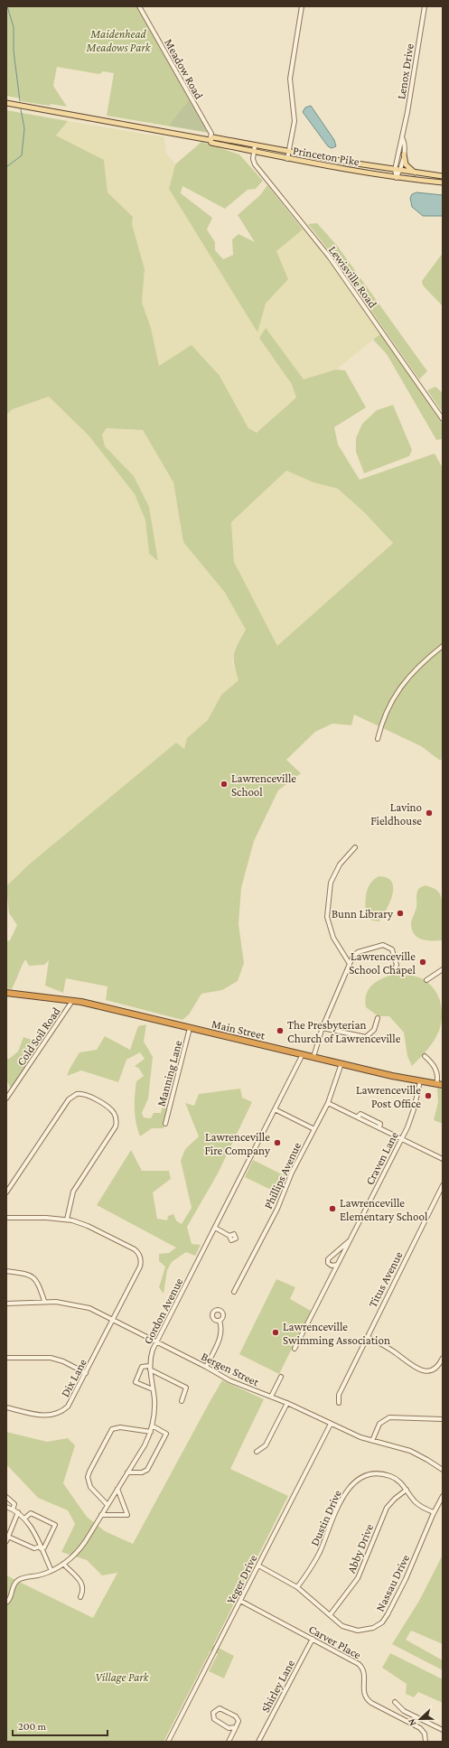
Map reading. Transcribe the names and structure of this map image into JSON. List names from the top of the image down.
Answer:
{
  "streets": {
    "highway": ["Main Street"],
    "main road": ["Princeton Pike"],
    "street": [
      "Meadow Road",
      "Lenox Drive",
      "Lewisville Road",
      "Cold Soil Road",
      "Manning Lane",
      "Craven Lane",
      "Phillips Avenue",
      "Titus Avenue",
      "Gordon Avenue",
      "Bergen Street",
      "Dix Lane",
      "Dustin Drive",
      "Abby Drive",
      "Yeger Drive",
      "Nassau Drive",
      "Carver Place",
      "Shirley Lane"
    ]
  },
  "crossings": [
    ["Meadow Road", "Princeton Pike"],
    ["Lenox Drive", "Princeton Pike"],
    ["Princeton Pike", "Lewisville Road"],
    ["Main Street", "Cold Soil Road"],
    ["Main Street", "Manning Lane"],
    ["Main Street", "Craven Lane"],
    ["Main Street", "Phillips Avenue"],
    ["Main Street", "Gordon Avenue"],
    ["Gordon Avenue", "Bergen Street"],
    ["Bergen Street", "Dix Lane"],
    ["Bergen Street", "Yeger Drive"],
    ["Dustin Drive", "Abby Drive"],
    ["Dustin Drive", "Nassau Drive"],
    ["Abby Drive", "Nassau Drive"],
    ["Yeger Drive", "Nassau Drive"],
    ["Yeger Drive", "Carver Place"],
    ["Carver Place", "Shirley Lane"]
  ],
  "parks": ["Maidenhead Meadows Park", "Village Park"],
  "places": [
    "Lawrenceville School",
    "Lavino Fieldhouse",
    "Bunn Library",
    "Lawrenceville School Chapel",
    "The Presbyterian Church of Lawrenceville",
    "Lawrenceville Post Office",
    "Lawrenceville Fire Company",
    "Lawrenceville Elementary School",
    "Lawrenceville Swimming Association"
  ],
  "scale_bar": "200 m",
  "north": "left"
}
